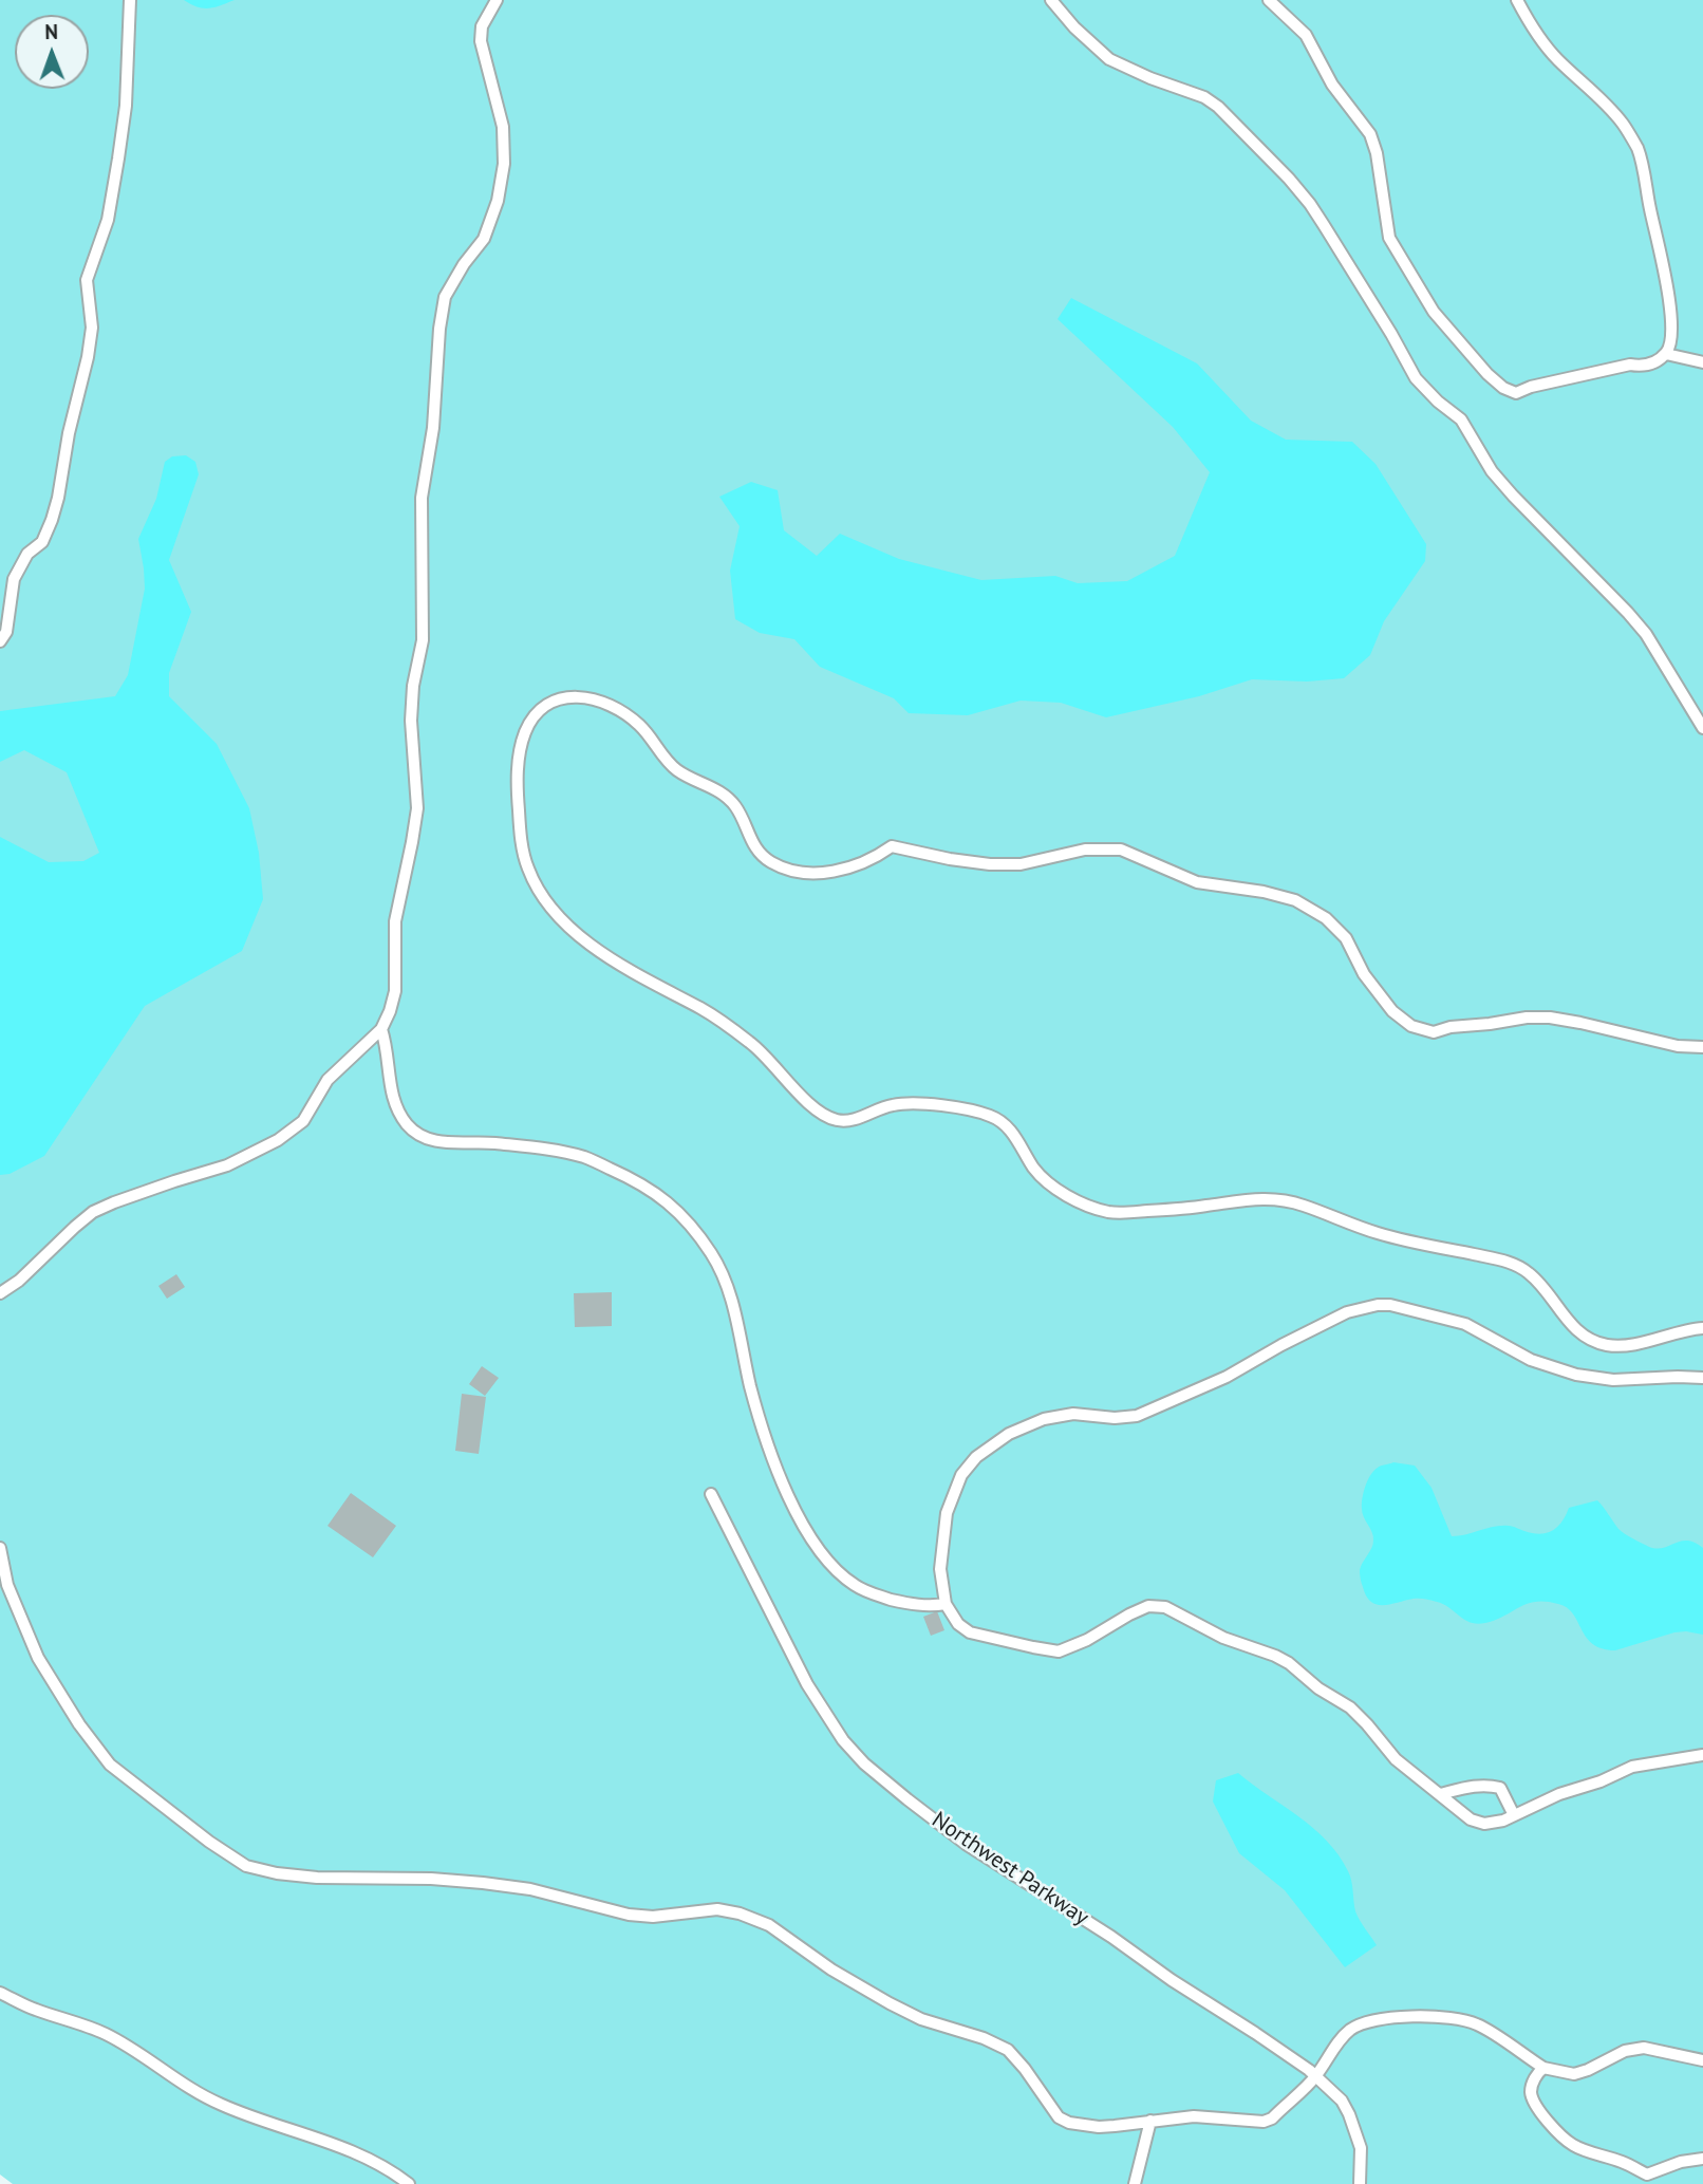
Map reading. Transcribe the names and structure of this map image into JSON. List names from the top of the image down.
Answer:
{
  "streets": {
    "lane": ["Northwest Parkway"]
  },
  "north": "top"
}
